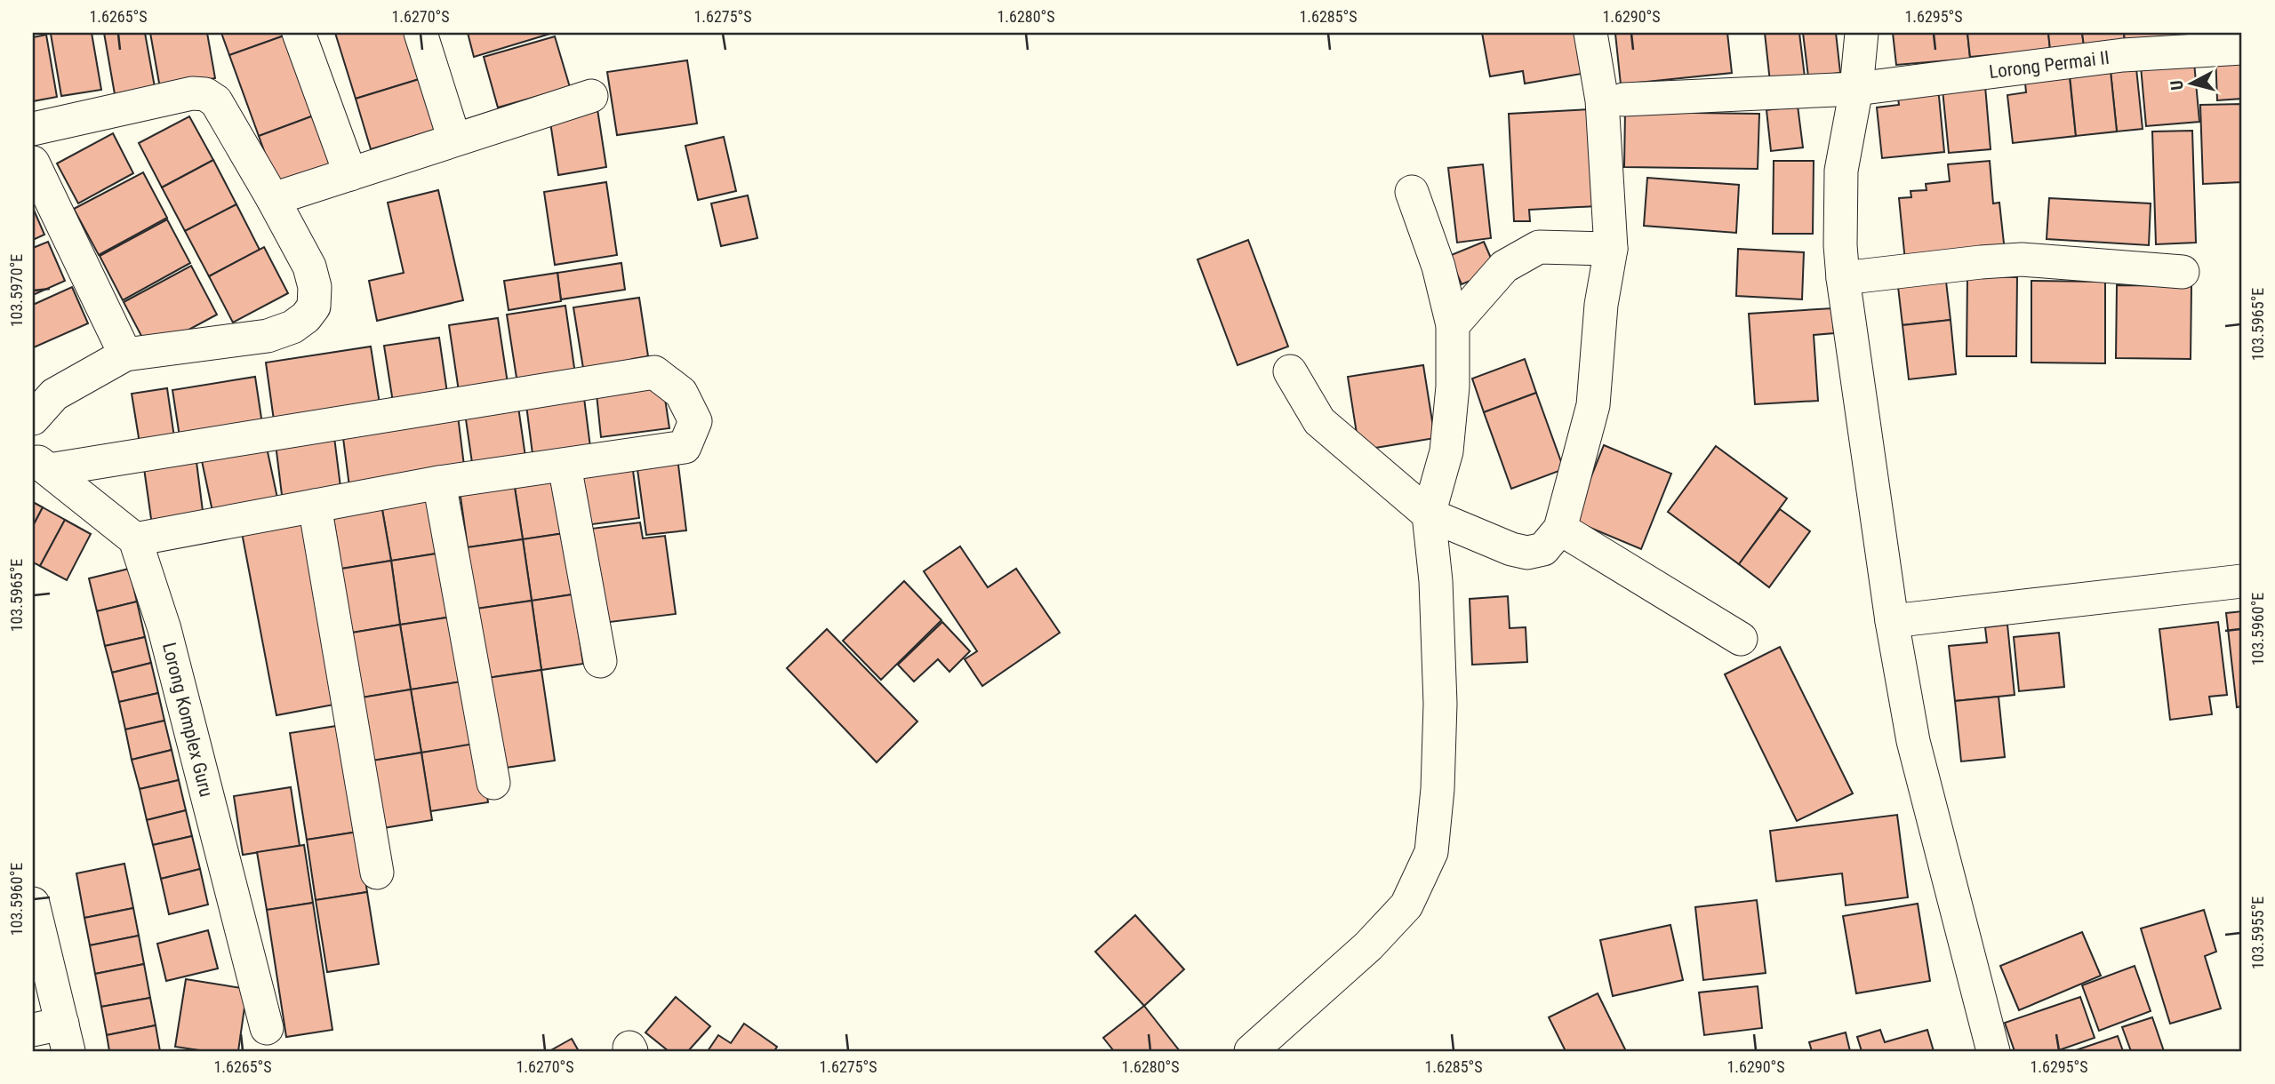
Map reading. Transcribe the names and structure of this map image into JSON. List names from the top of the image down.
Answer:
{
  "streets": {
    "street": ["Lorong Permai II", "Lorong Komplex Guru"]
  },
  "north": "left",
  "coordinates": [
    "1.6265°S",
    "1.6270°S",
    "1.6275°S",
    "1.6280°S",
    "1.6285°S",
    "1.6290°S",
    "1.6295°S",
    "103.5970°E",
    "103.5965°E",
    "103.5960°E",
    "103.5955°E"
  ]
}
